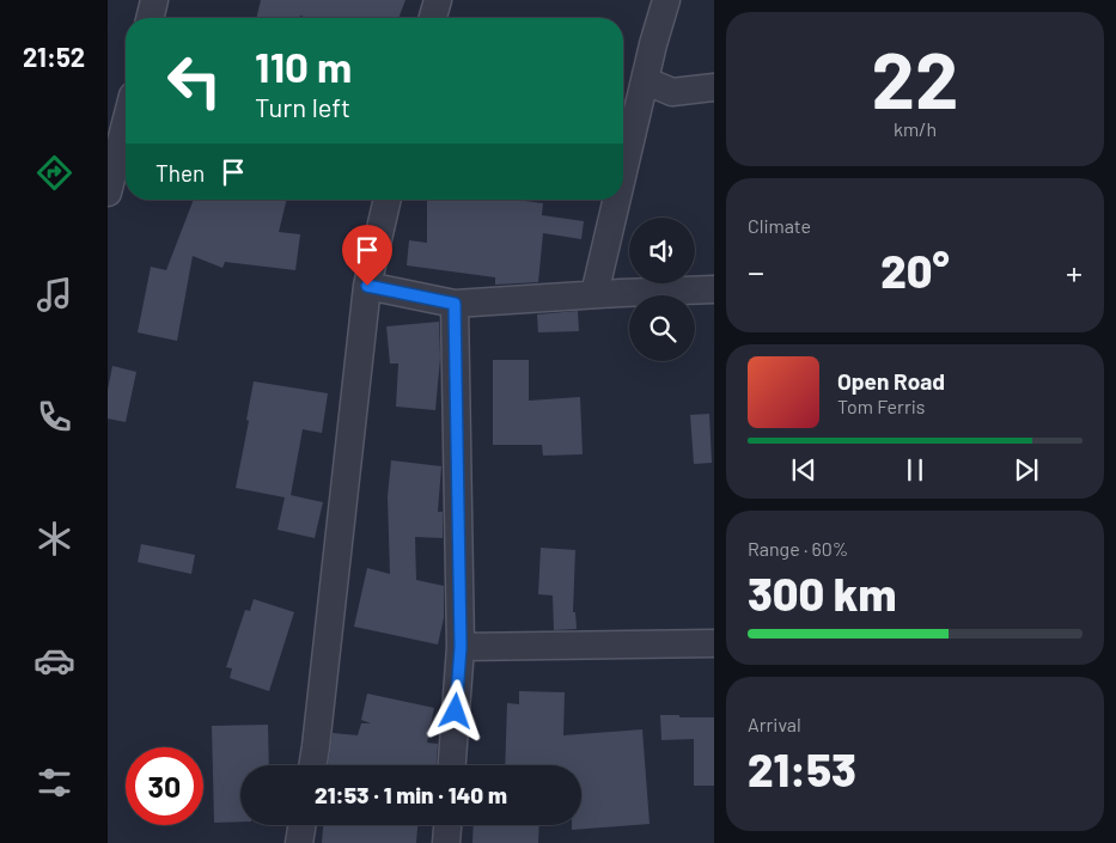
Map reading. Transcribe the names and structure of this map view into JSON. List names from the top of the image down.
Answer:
{
  "page": {
    "tabs": "21:52",
    "tile": [
      ["22", "km/h"],
      "Climate",
      ["Range · 60%", "300 km"],
      ["Arrival", "21:53"]
    ],
    "turn": ["110 m", "Turn left"],
    "then": "Then",
    "heat": ["−", "20°", "+"],
    "song": ["Open Road", "Tom Ferris"],
    "limit": "30",
    "trip": "21:53 · 1 min · 140 m"
  }
}
